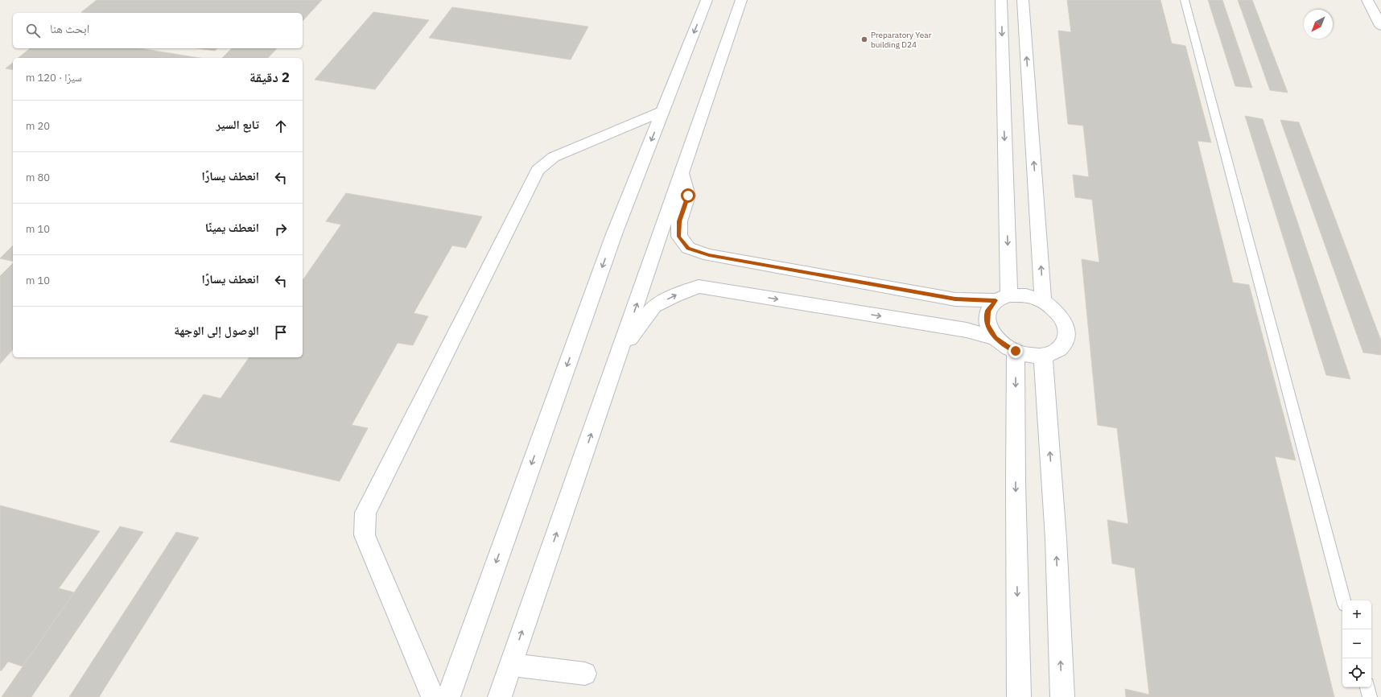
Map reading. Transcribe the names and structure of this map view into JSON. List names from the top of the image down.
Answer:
{
  "places": ["Preparatory Year building D24"],
  "north": "bottom left",
  "page": {
    "search": "ابحث هنا",
    "heading": ["2 دقيقة", "سيرًا · 120 m"],
    "list": [
      ["تابع السير", "20 m"],
      ["انعطف يسارًا", "80 m"],
      ["انعطف يمينًا", "10 m"],
      ["انعطف يسارًا", "10 m"],
      "الوصول إلى الوجهة"
    ],
    "map_buttons": ["+", "−"]
  }
}
